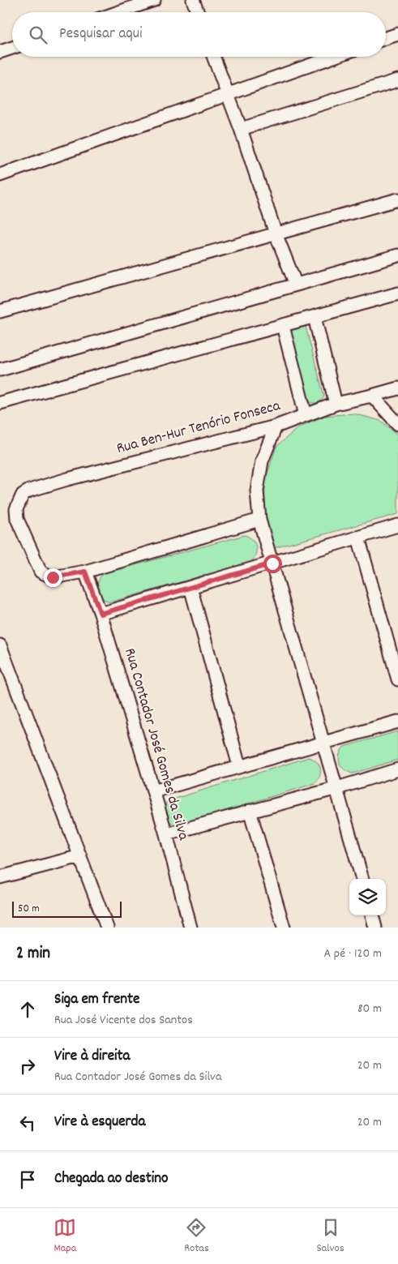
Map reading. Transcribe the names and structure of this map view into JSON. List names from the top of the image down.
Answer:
{
  "streets": {
    "street": ["Rua Ben-Hur Tenório Fonseca", "Rua Contador José Gomes da Silva"]
  },
  "crossings": [
    ["Rua Ben-Hur Tenório Fonseca", "Rua Contador José Gomes da Silva"]
  ],
  "scale_bar": "50 m",
  "page": {
    "search": "Pesquisar aqui",
    "scale": "50 m",
    "heading": ["2 min", "A pé · 120 m"],
    "list": [
      ["Siga em frente", "Rua José Vicente dos Santos", "80 m"],
      ["Vire à direita", "Rua Contador José Gomes da Silva", "20 m"],
      ["Vire à esquerda", "20 m"],
      "Chegada ao destino"
    ],
    "nav": ["Mapa", "Rotas", "Salvos"]
  }
}
